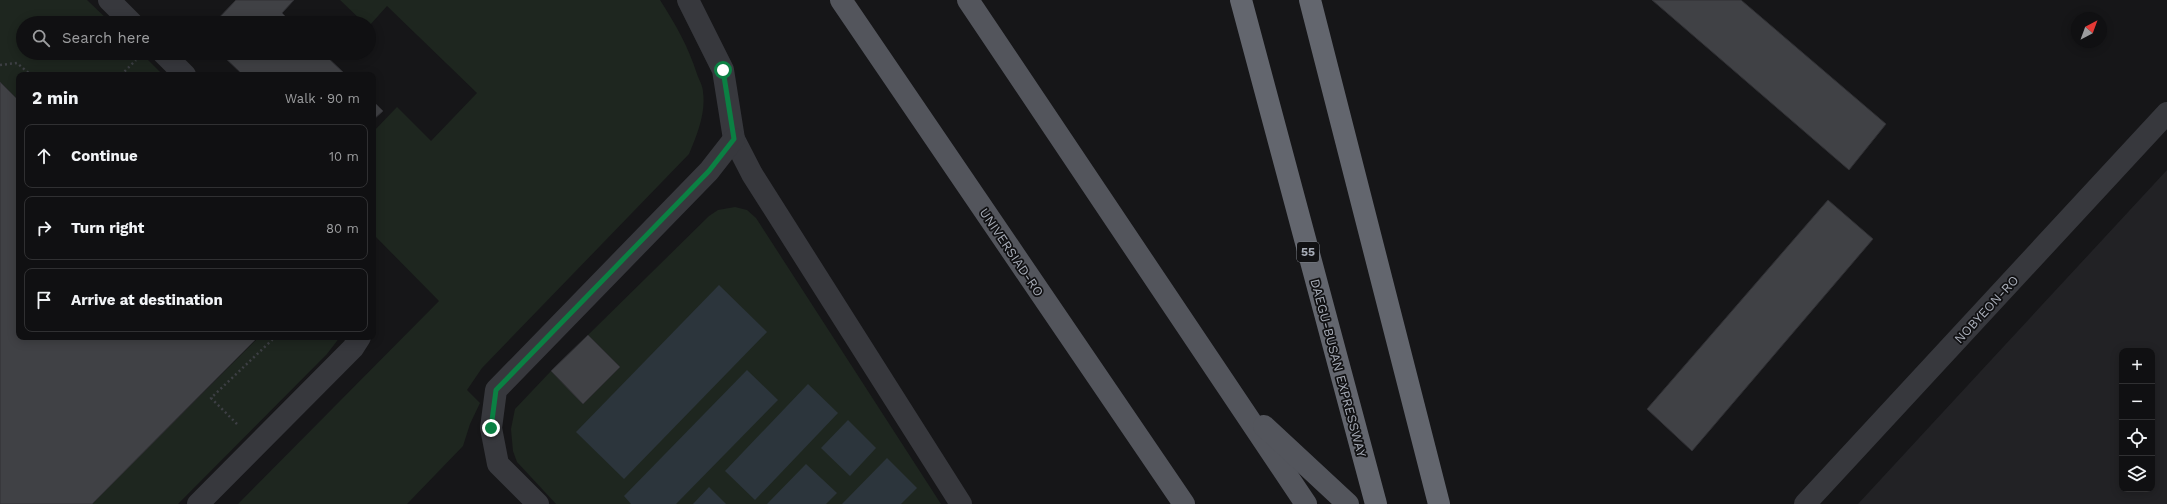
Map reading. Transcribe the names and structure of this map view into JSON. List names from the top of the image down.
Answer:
{
  "streets": {
    "highway": ["55", "DAEGU-BUSAN EXPRESSWAY"],
    "main road": ["UNIVERSIAD-RO"],
    "street": ["NOBYEON-RO"]
  },
  "north": "top right",
  "page": {
    "search": "Search here",
    "heading": ["2 min", "Walk · 90 m"],
    "list": [
      ["Continue", "10 m"],
      ["Turn right", "80 m"],
      "Arrive at destination"
    ],
    "map_buttons": ["+", "−"]
  }
}
